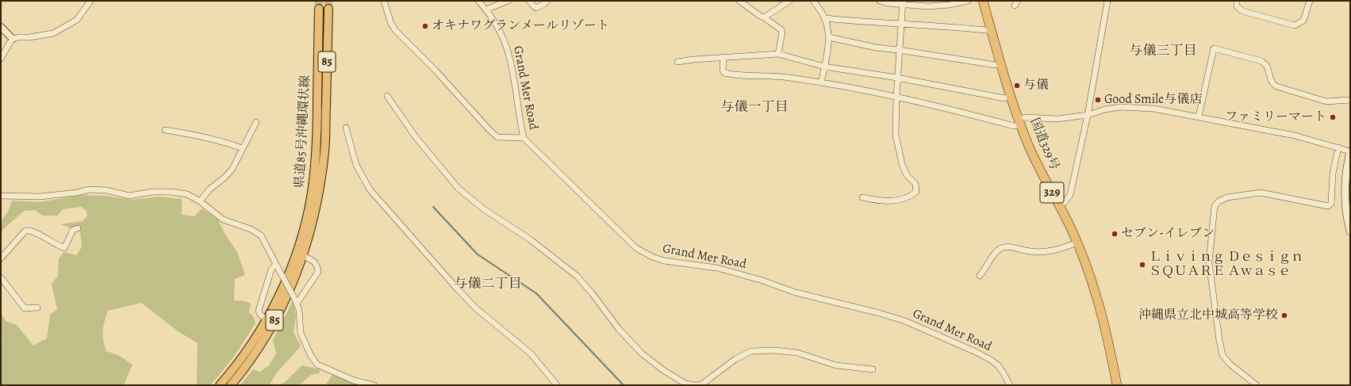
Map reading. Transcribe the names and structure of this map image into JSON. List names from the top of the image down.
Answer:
{
  "streets": {
    "highway": ["国道329号", "329"],
    "main road": ["85", "県道85号沖縄環状線"],
    "street": ["Grand Mer Road"]
  },
  "districts": ["与儀三丁目", "与儀一丁目", "与儀二丁目"],
  "places": [
    "オキナワグランメールリゾート",
    "与儀",
    "Good Smile与儀店",
    "ファミリーマート",
    "セブン-イレブン",
    "Ｌｉｖｉｎｇ Ｄｅｓｉｇｎ ＳＱＵＡＲＥ Ａｗａｓｅ",
    "沖縄県立北中城高等学校"
  ]
}
